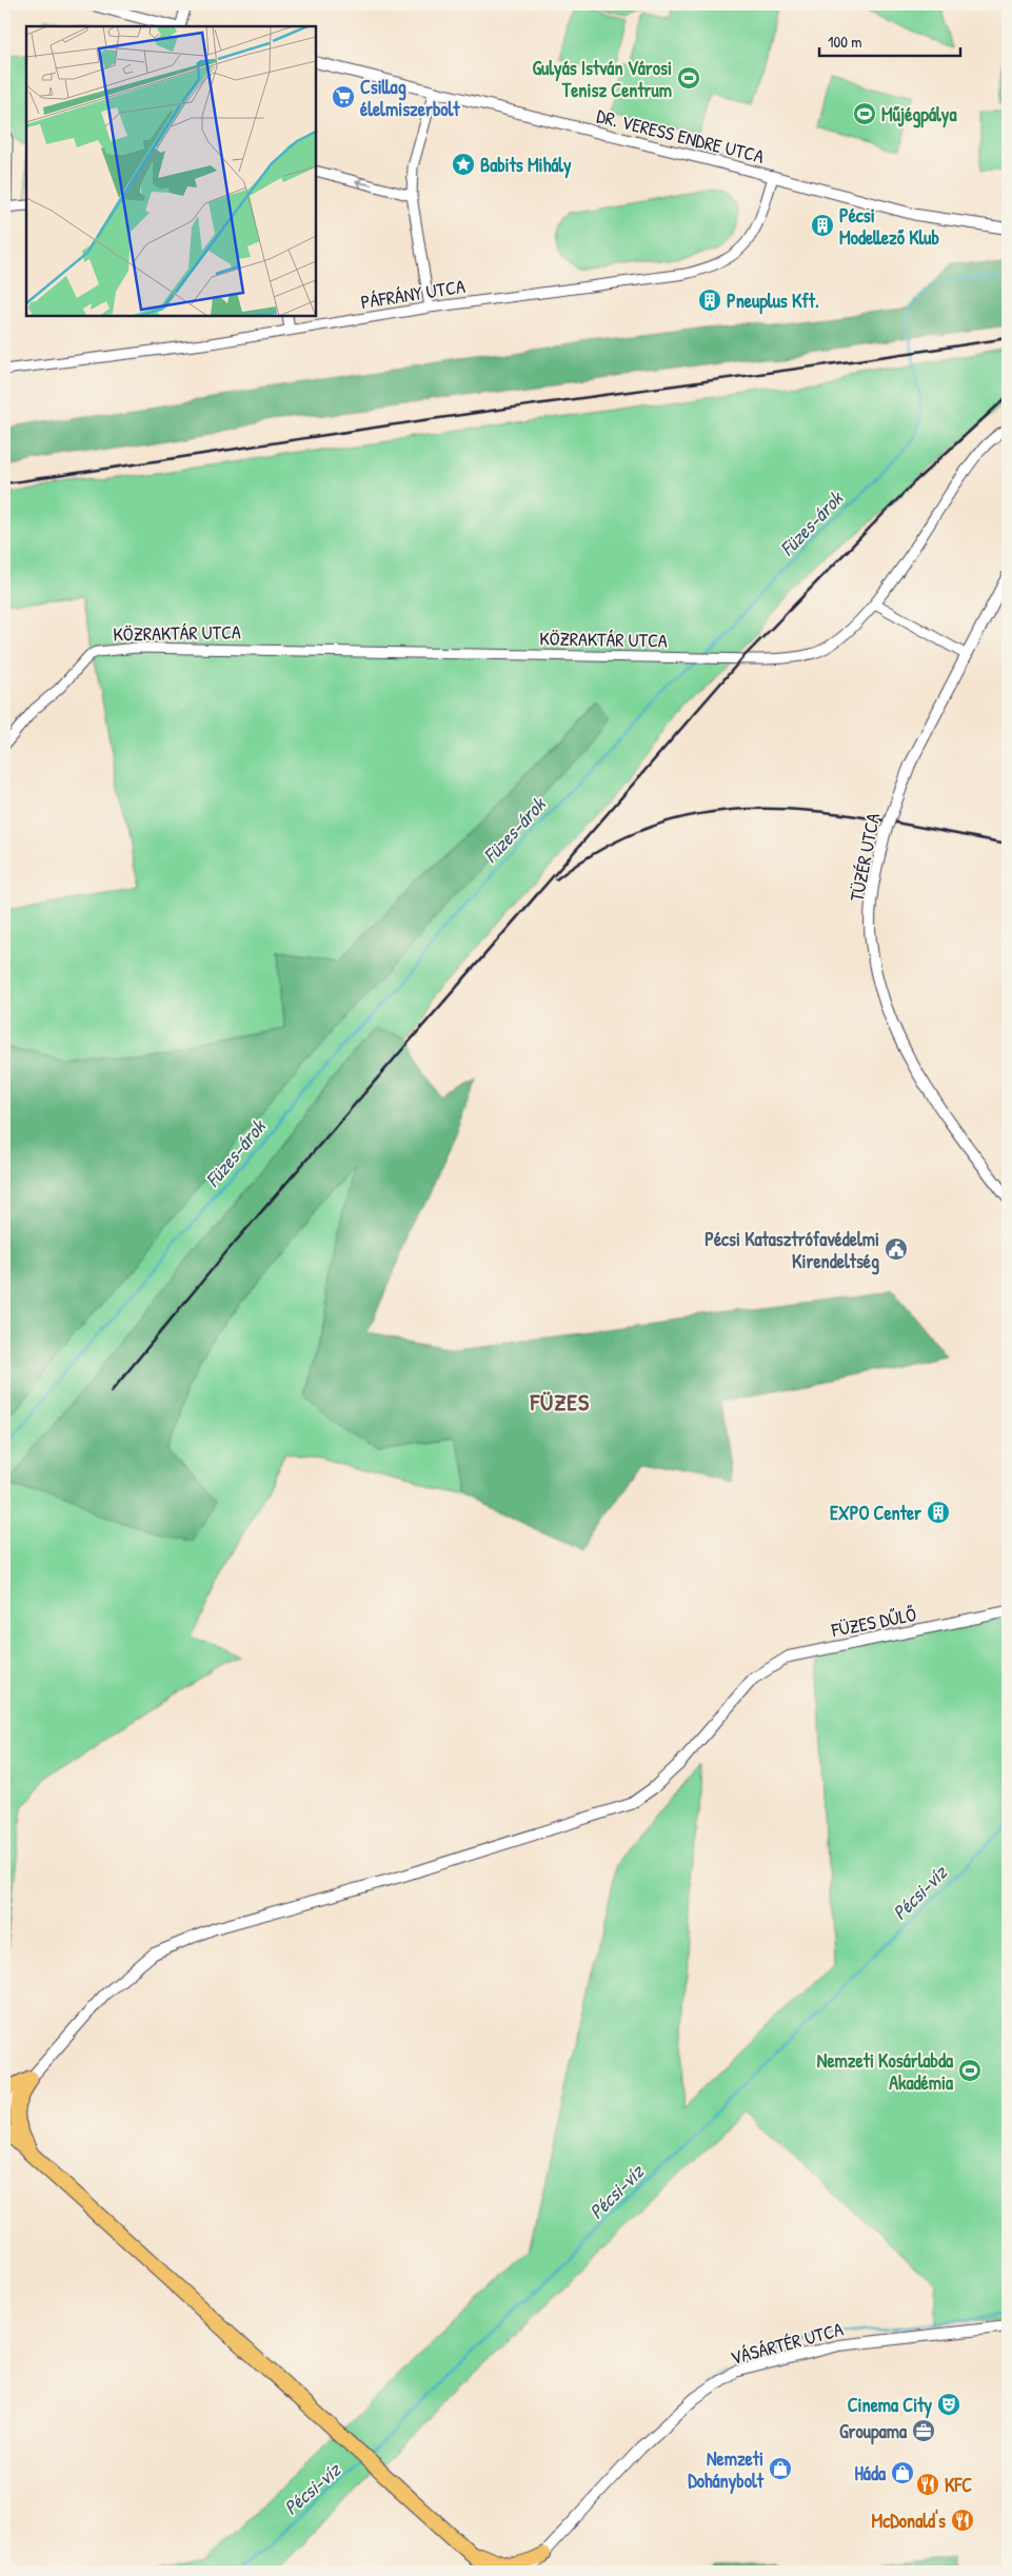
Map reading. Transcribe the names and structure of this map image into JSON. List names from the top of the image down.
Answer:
{
  "streets": {
    "street": [
      "DR. VERESS ENDRE UTCA",
      "PÁFRÁNY UTCA",
      "KÖZRAKTÁR UTCA",
      "TÜZÉR UTCA",
      "FÜZES DŰLŐ",
      "VÁSÁRTÉR UTCA"
    ]
  },
  "crossings": [
    ["DR. VERESS ENDRE UTCA", "PÁFRÁNY UTCA"]
  ],
  "districts": ["FÜZES"],
  "water": ["Füzes-árok", "Pécsi-víz"],
  "places": {
    "sports": ["Gulyás István Városi Tenisz Centrum", "Műjégpálya", "Nemzeti Kosárlabda Akadémia"],
    "supermarket": ["Csillag élelmiszerbolt"],
    "place": ["Babits Mihály"],
    "building": ["Pécsi Modellező Klub", "Pneuplus Kft.", "EXPO Center"],
    "public building": ["Pécsi Katasztrófavédelmi Kirendeltség"],
    "theatre": ["Cinema City"],
    "office": ["Groupama"],
    "shop": ["Nemzeti Dohánybolt", "Háda"],
    "restaurant": ["KFC", "McDonald's"]
  },
  "scale_bar": "100 m"
}
